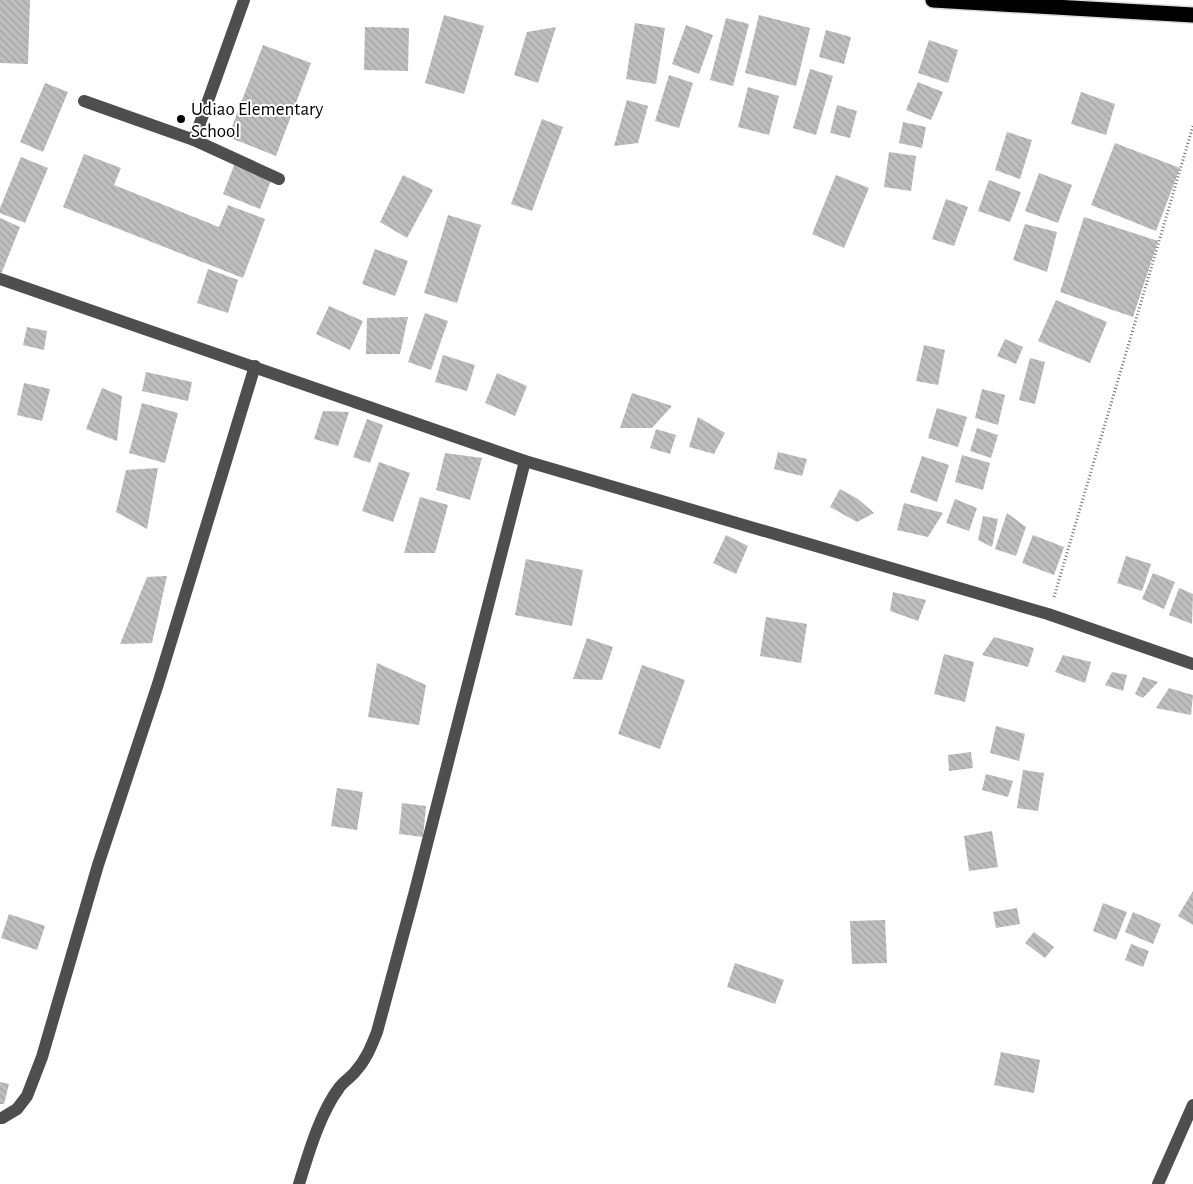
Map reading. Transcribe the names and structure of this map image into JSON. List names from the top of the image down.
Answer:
{
  "places": ["Udiao Elementary School"]
}
